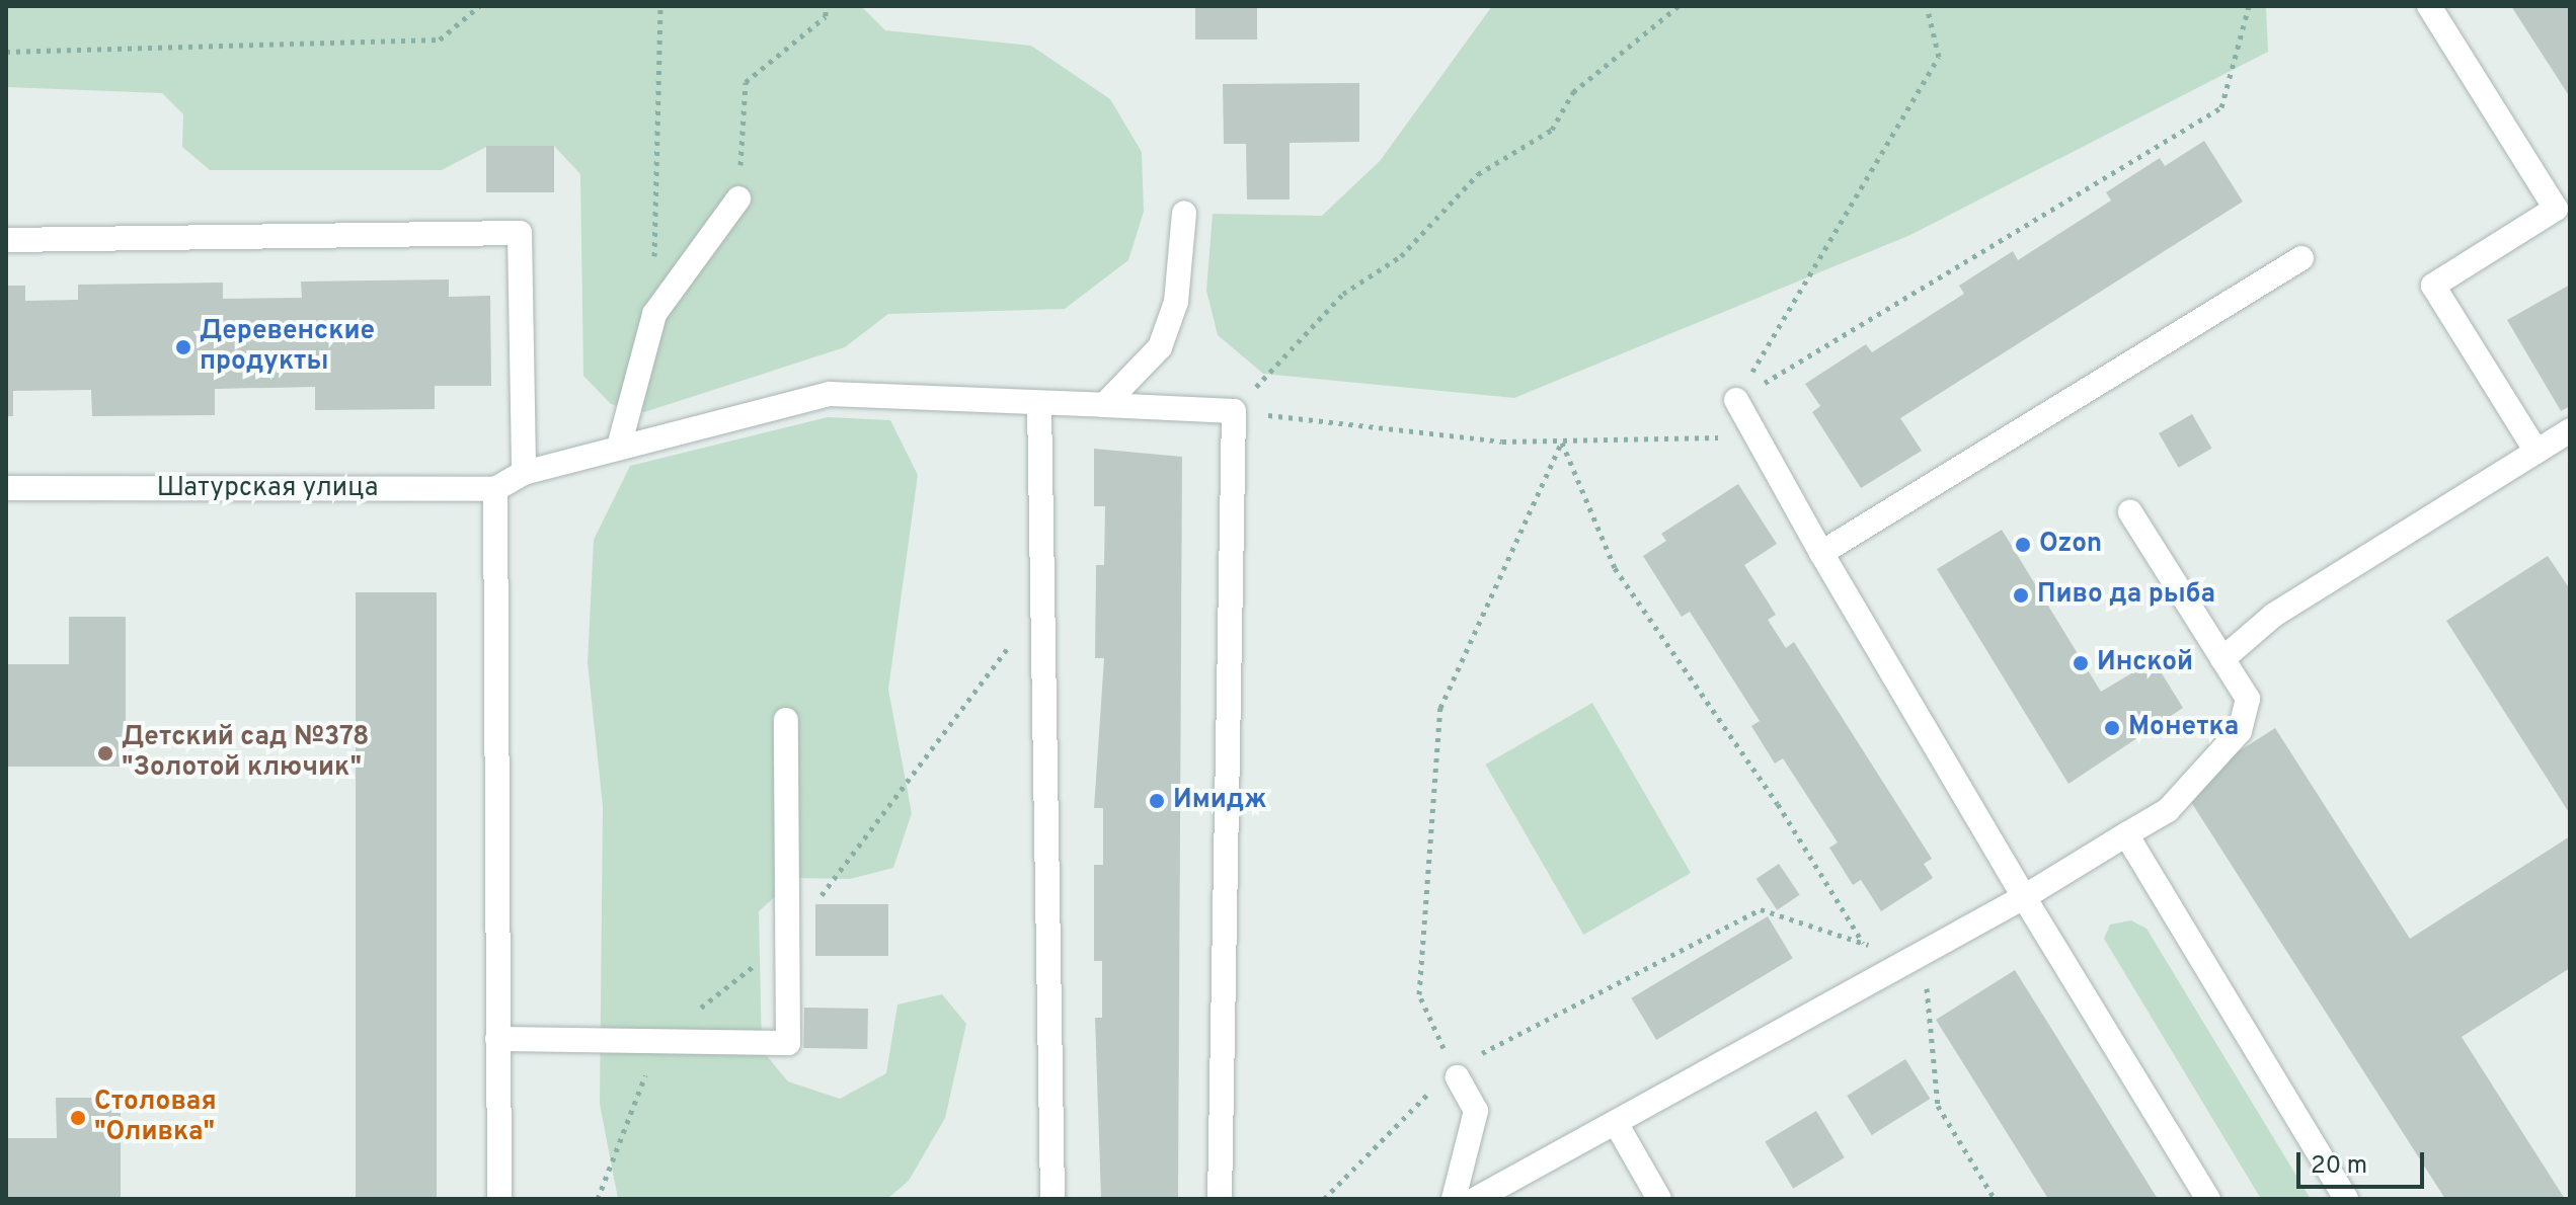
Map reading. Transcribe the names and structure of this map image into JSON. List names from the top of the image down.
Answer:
{
  "streets": {
    "street": ["Шатурская улица"]
  },
  "places": [
    "Деревенские продукты",
    "Ozon",
    "Пиво да рыба",
    "Инской",
    "Монетка",
    "Детский сад №378 \"Золотой ключик\"",
    "Имидж",
    "Столовая \"Оливка\""
  ],
  "scale_bar": "20 m"
}
